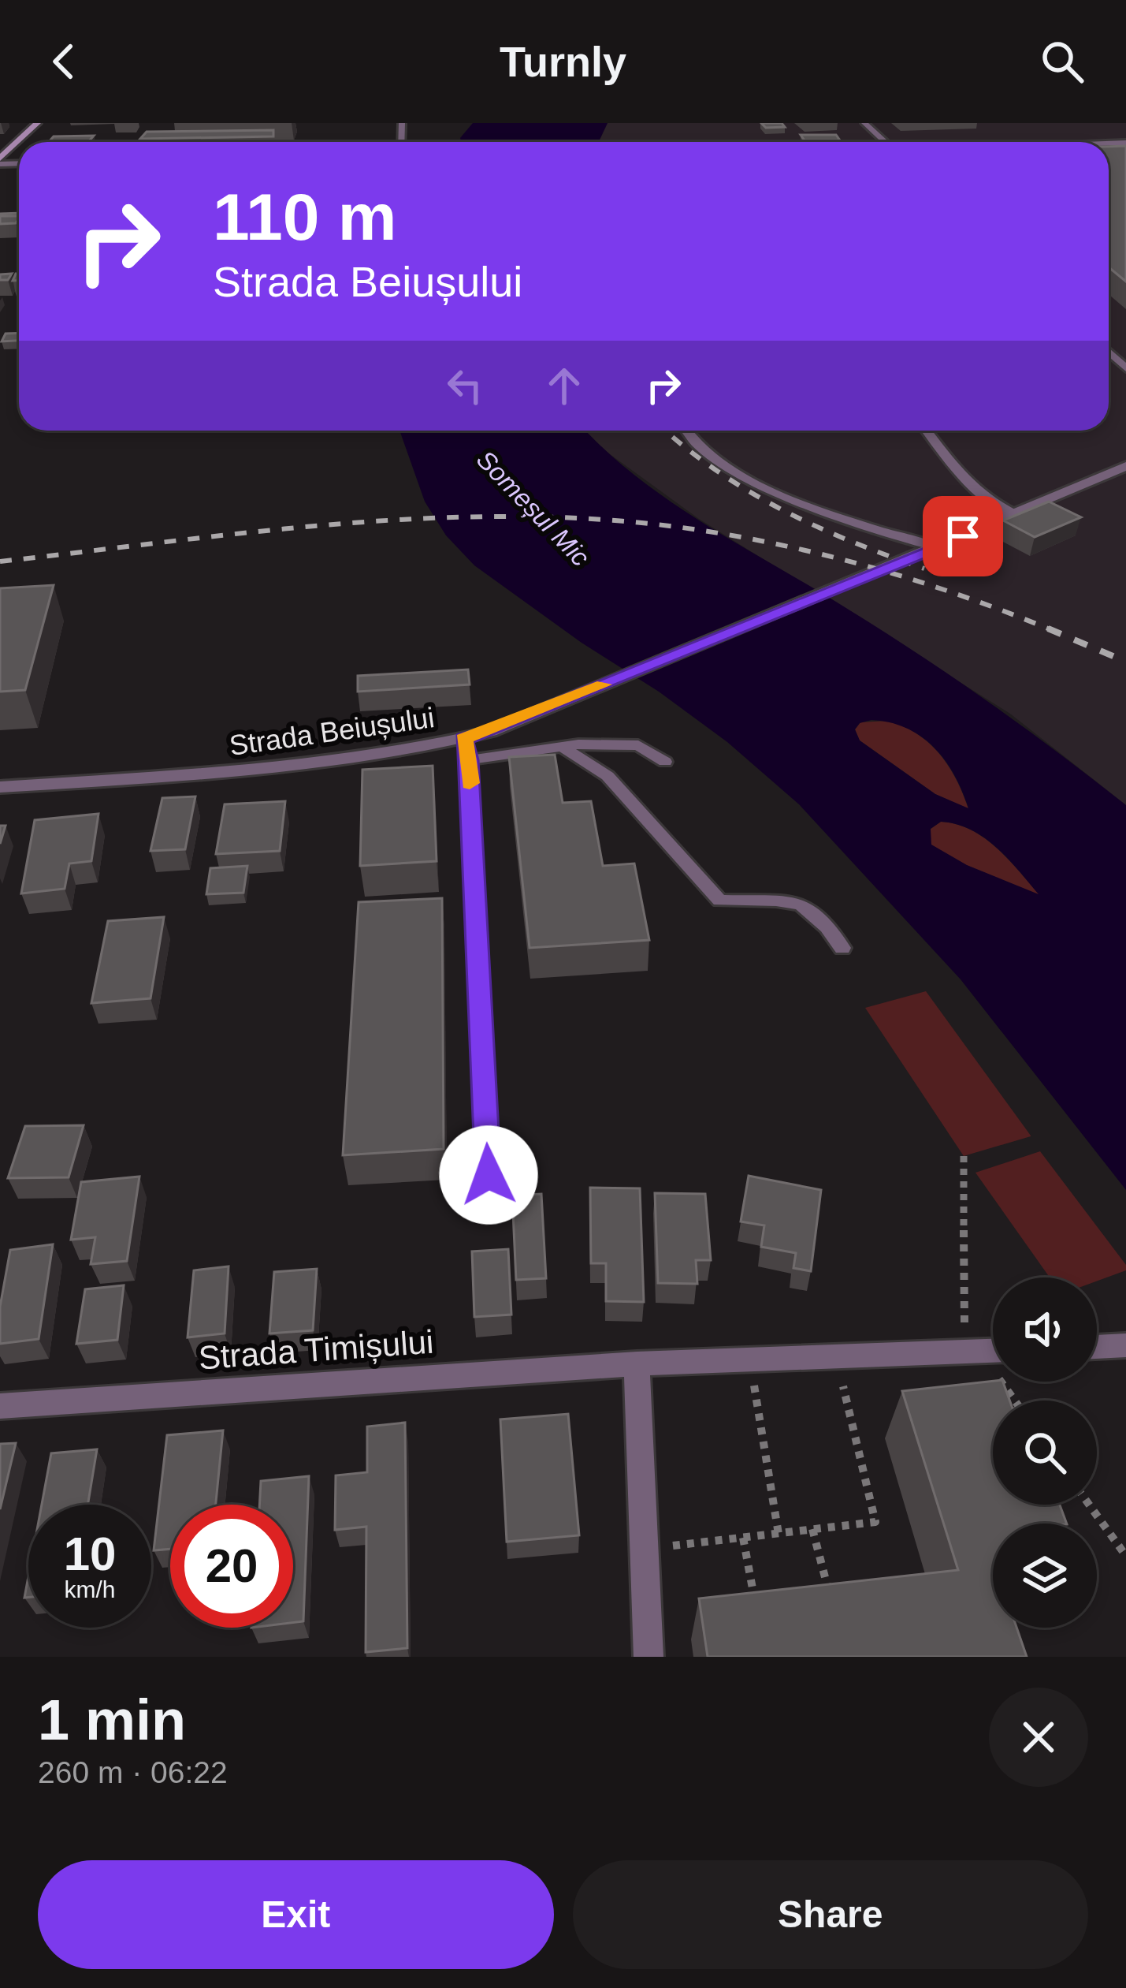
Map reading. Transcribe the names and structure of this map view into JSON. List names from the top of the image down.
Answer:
{
  "streets": {
    "street": ["Strada Beiușului", "Strada Timișului"]
  },
  "water": ["Someșul Mic"],
  "page": {
    "header": "Turnly",
    "turn": ["110 m", "Strada Beiușului"],
    "speed": "10 km/h",
    "limit": "20",
    "heading": ["1 min", "260 m · 06:22"],
    "buttons": ["Exit", "Share"]
  }
}
